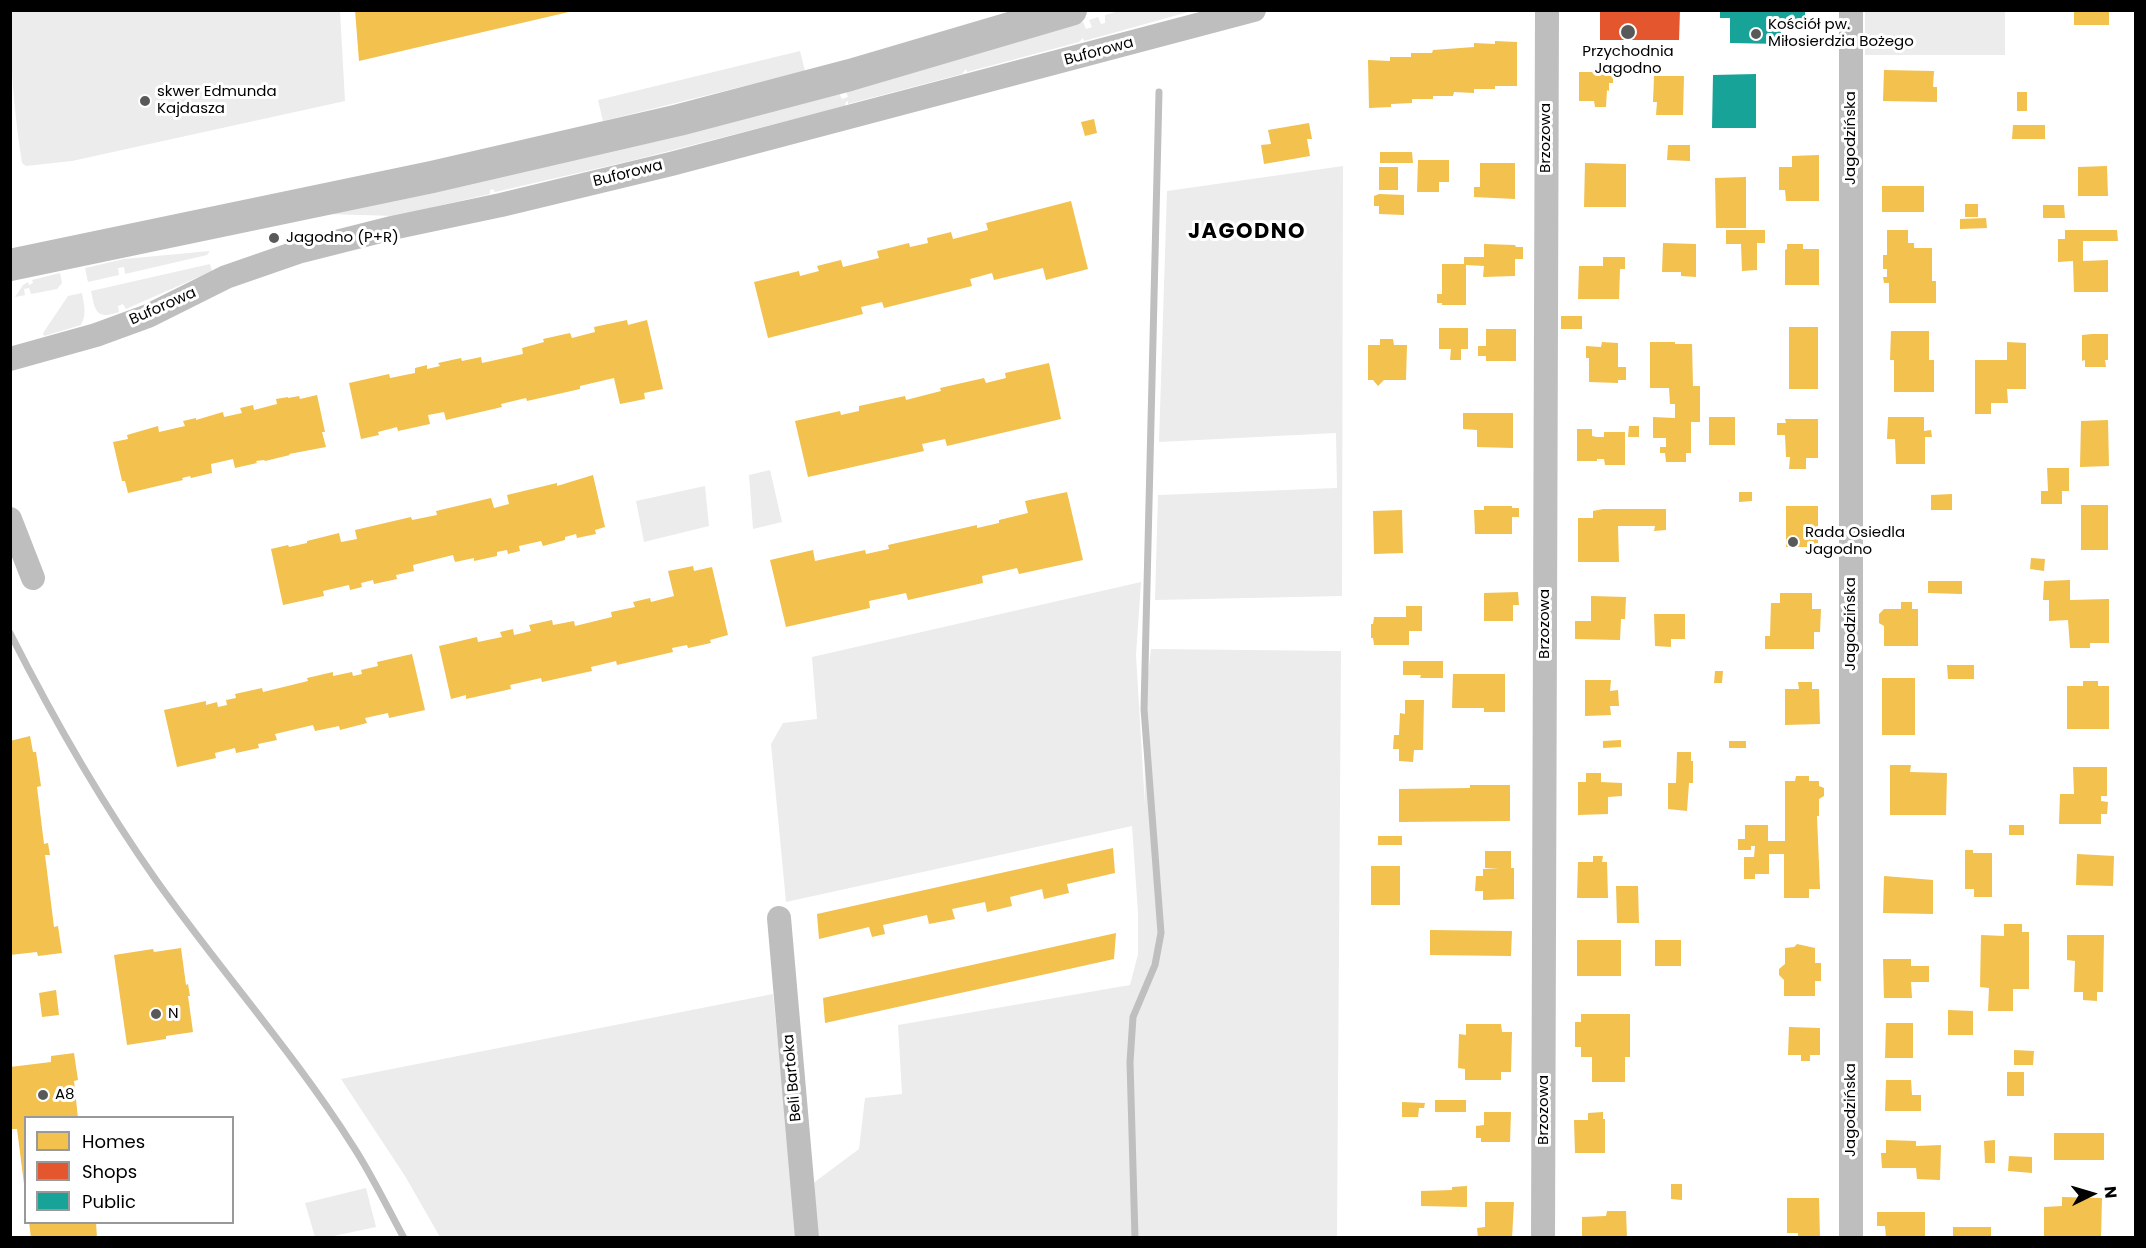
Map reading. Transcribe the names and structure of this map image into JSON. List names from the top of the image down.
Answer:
{
  "streets": {
    "street": [
      "Buforowa",
      "Brzozowa",
      "Jagodzińska",
      "Beli Bartoka"
    ]
  },
  "districts": ["JAGODNO"],
  "places": [
    "Przychodnia Jagodno",
    "Kościół pw. Miłosierdzia Bożego",
    "skwer Edmunda Kajdasza",
    "Jagodno (P+R)",
    "Rada Osiedla Jagodno",
    "N",
    "A8"
  ],
  "legend": ["Homes", "Shops", "Public"],
  "north": "right"
}
